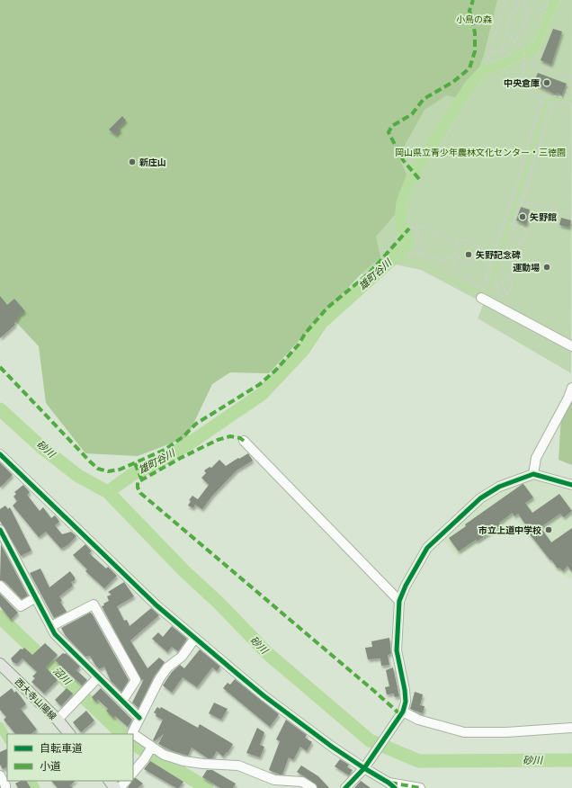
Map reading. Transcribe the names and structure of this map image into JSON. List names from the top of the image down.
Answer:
{
  "streets": {
    "main road": ["西大寺山陽線"]
  },
  "water": ["雄町谷川", "砂川", "沼川"],
  "parks": ["小鳥の森", "岡山県立青少年農林文化センター・三徳園"],
  "places": [
    "中央倉庫",
    "新庄山",
    "矢野館",
    "矢野記念碑",
    "運動場",
    "市立上道中学校"
  ],
  "legend": ["自転車道", "小道"]
}
